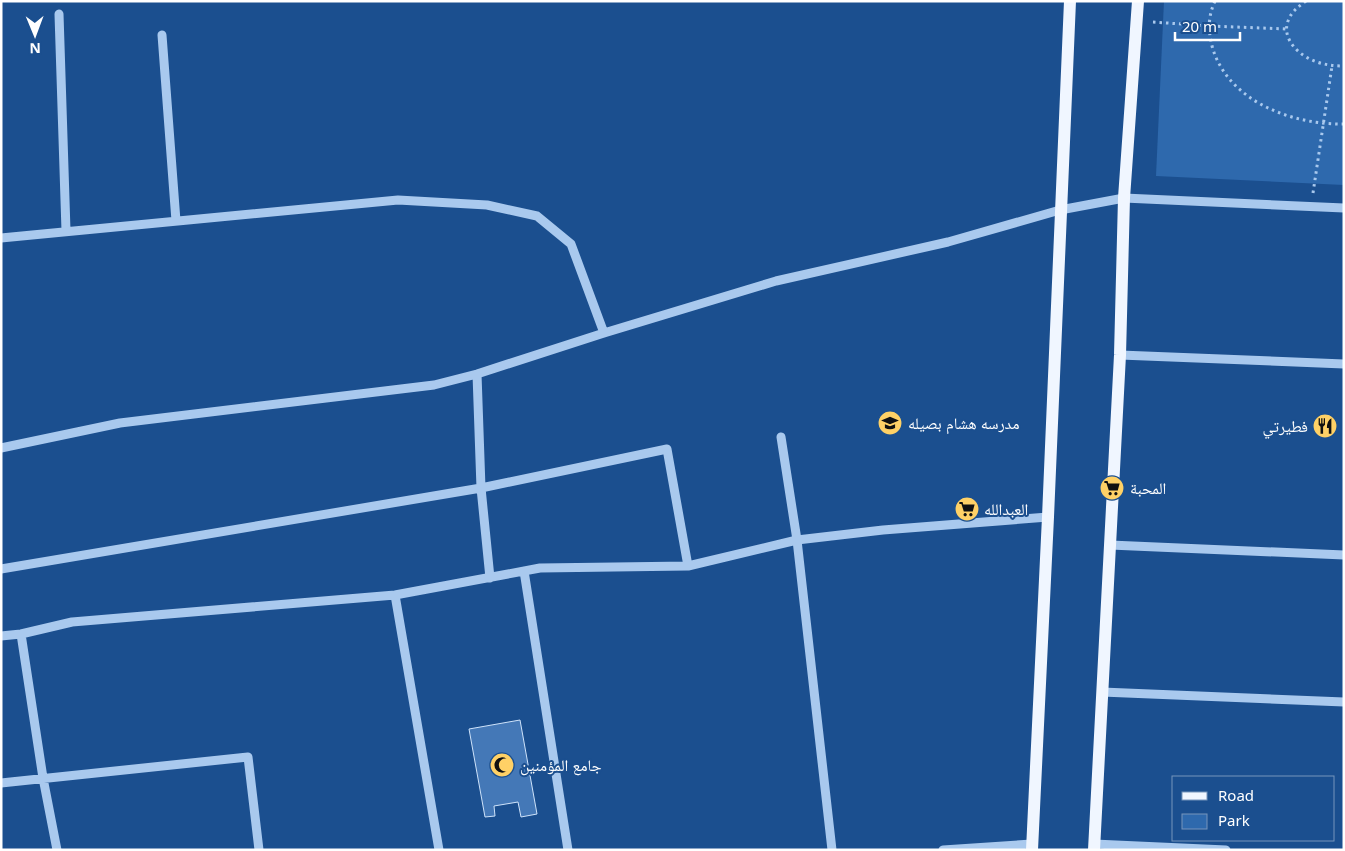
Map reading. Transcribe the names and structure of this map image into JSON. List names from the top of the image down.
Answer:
{
  "places": {
    "school or university": ["مدرسه هشام بصيله"],
    "restaurant": ["فطيرتي"],
    "supermarket": ["المحبة", "العبدالله"],
    "mosque": ["جامع المؤمنين"]
  },
  "legend": ["Road", "Park"],
  "scale_bar": "20 m",
  "north": "bottom"
}
